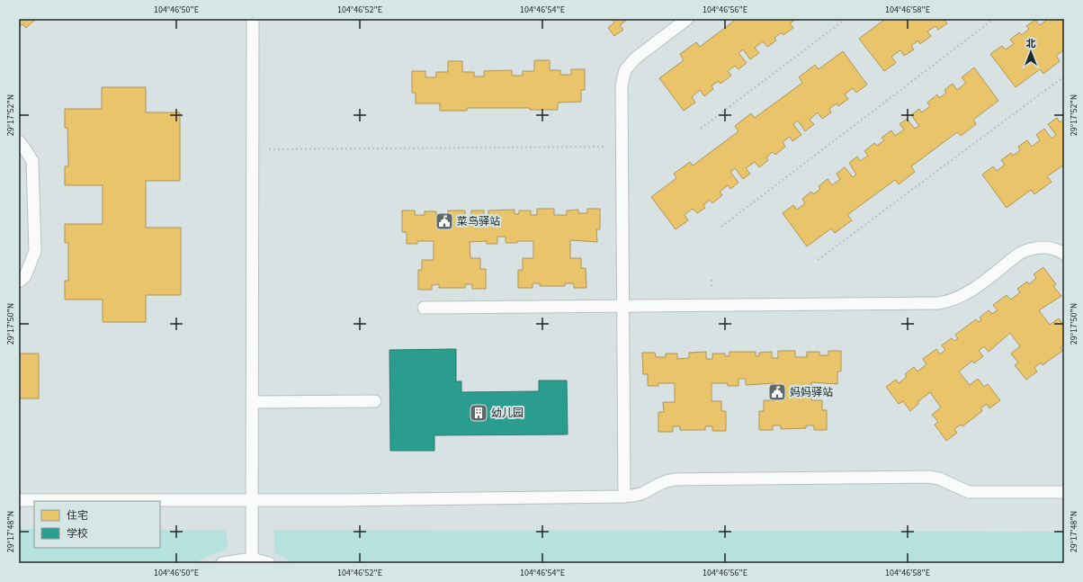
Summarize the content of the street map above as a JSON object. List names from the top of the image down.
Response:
{
  "places": {
    "public building": ["菜鸟驿站", "妈妈驿站"],
    "building": ["幼儿园"]
  },
  "legend": ["住宅", "学校"],
  "north": "top",
  "coordinates": [
    "104°46'50\"E",
    "104°46'52\"E",
    "104°46'54\"E",
    "104°46'56\"E",
    "104°46'58\"E",
    "29°17'52\"N",
    "29°17'50\"N",
    "29°17'48\"N"
  ]
}
